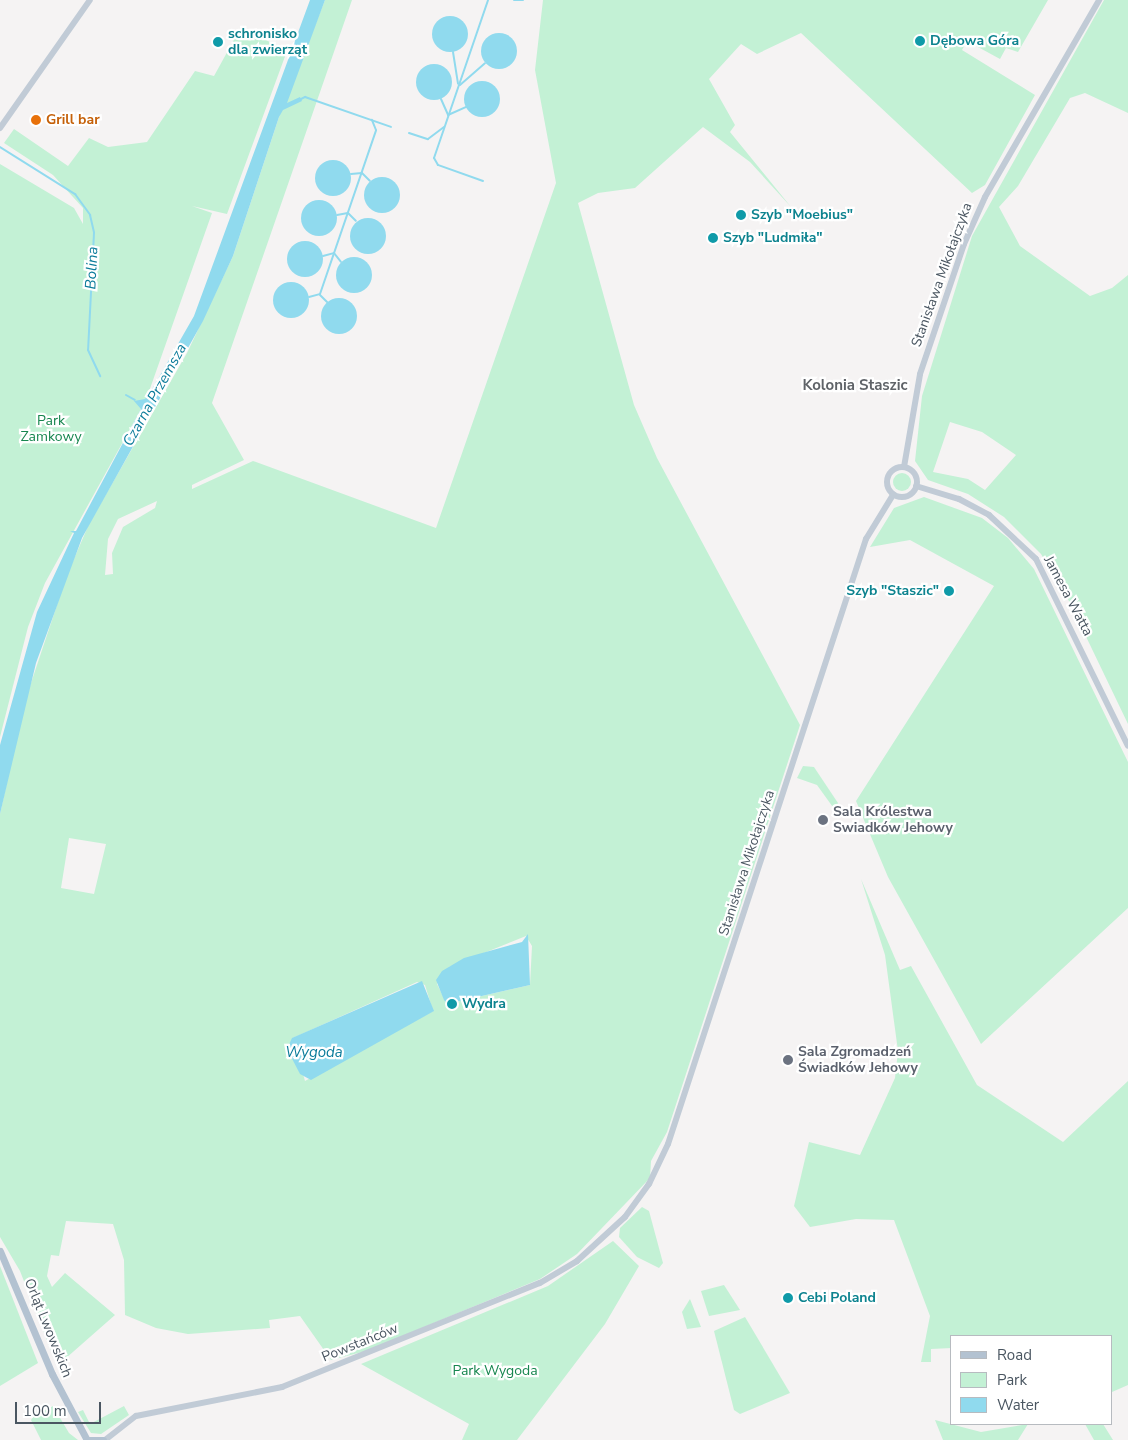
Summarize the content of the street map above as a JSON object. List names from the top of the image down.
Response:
{
  "streets": {
    "main road": ["Orląt Lwowskich"],
    "street": ["Stanisława Mikołajczyka", "Jamesa Watta", "Powstańców"]
  },
  "crossings": [
    ["Stanisława Mikołajczyka", "Jamesa Watta"],
    ["Stanisława Mikołajczyka", "Powstańców"]
  ],
  "districts": ["Kolonia Staszic"],
  "water": ["Bolina", "Czarna Przemsza", "Wygoda"],
  "parks": ["Park Zamkowy", "Park Wygoda"],
  "places": [
    "Dębowa Góra",
    "schronisko dla zwierząt",
    "Grill bar",
    "Szyb \"Moebius\"",
    "Szyb \"Ludmiła\"",
    "Szyb \"Staszic\"",
    "Sala Królestwa Swiadków Jehowy",
    "Wydra",
    "Sala Zgromadzeń Świadków Jehowy",
    "Cebi Poland"
  ],
  "legend": ["Road", "Park", "Water"],
  "scale_bar": "100 m"
}
